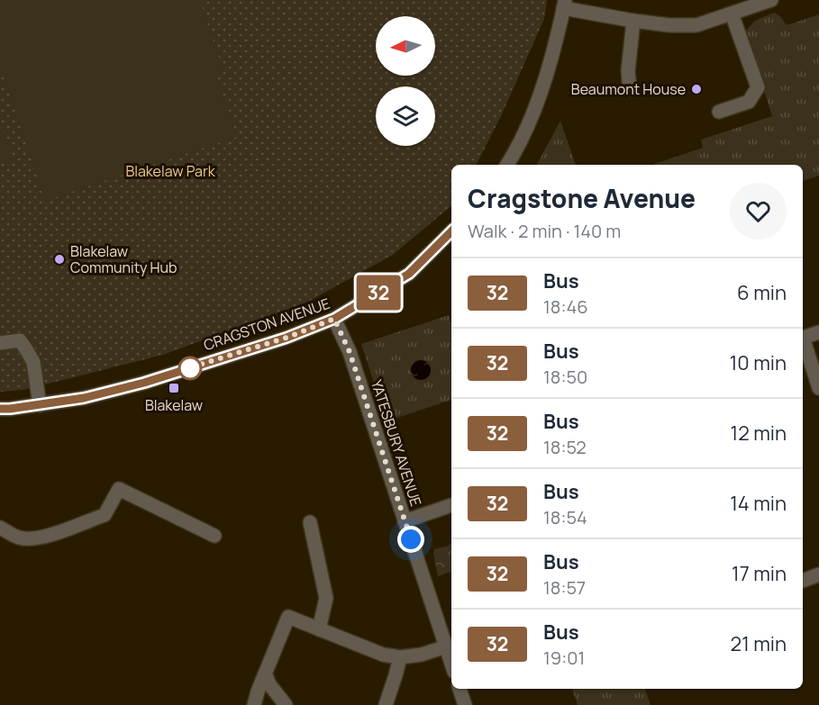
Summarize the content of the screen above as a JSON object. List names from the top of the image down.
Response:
{
  "streets": {
    "street": ["CRAGSTON AVENUE", "YATESBURY AVENUE"]
  },
  "crossings": [
    ["CRAGSTON AVENUE", "YATESBURY AVENUE"]
  ],
  "parks": ["Blakelaw Park"],
  "places": {
    "other": ["Beaumont House", "Blakelaw Community Hub"],
    "transit": ["Blakelaw"]
  },
  "lines": ["bus line 32"],
  "north": "left",
  "page": {
    "on_map": "32",
    "heading": ["Cragstone Avenue", "Walk · 2 min · 140 m"],
    "list": [
      {
        "mark": "32",
        "name": "Bus",
        "note": "18:46",
        "value": "6 min"
      },
      {
        "mark": "32",
        "name": "Bus",
        "note": "18:50",
        "value": "10 min"
      },
      {
        "mark": "32",
        "name": "Bus",
        "note": "18:52",
        "value": "12 min"
      },
      {
        "mark": "32",
        "name": "Bus",
        "note": "18:54",
        "value": "14 min"
      },
      {
        "mark": "32",
        "name": "Bus",
        "note": "18:57",
        "value": "17 min"
      },
      {
        "mark": "32",
        "name": "Bus",
        "note": "19:01",
        "value": "21 min"
      }
    ]
  }
}
